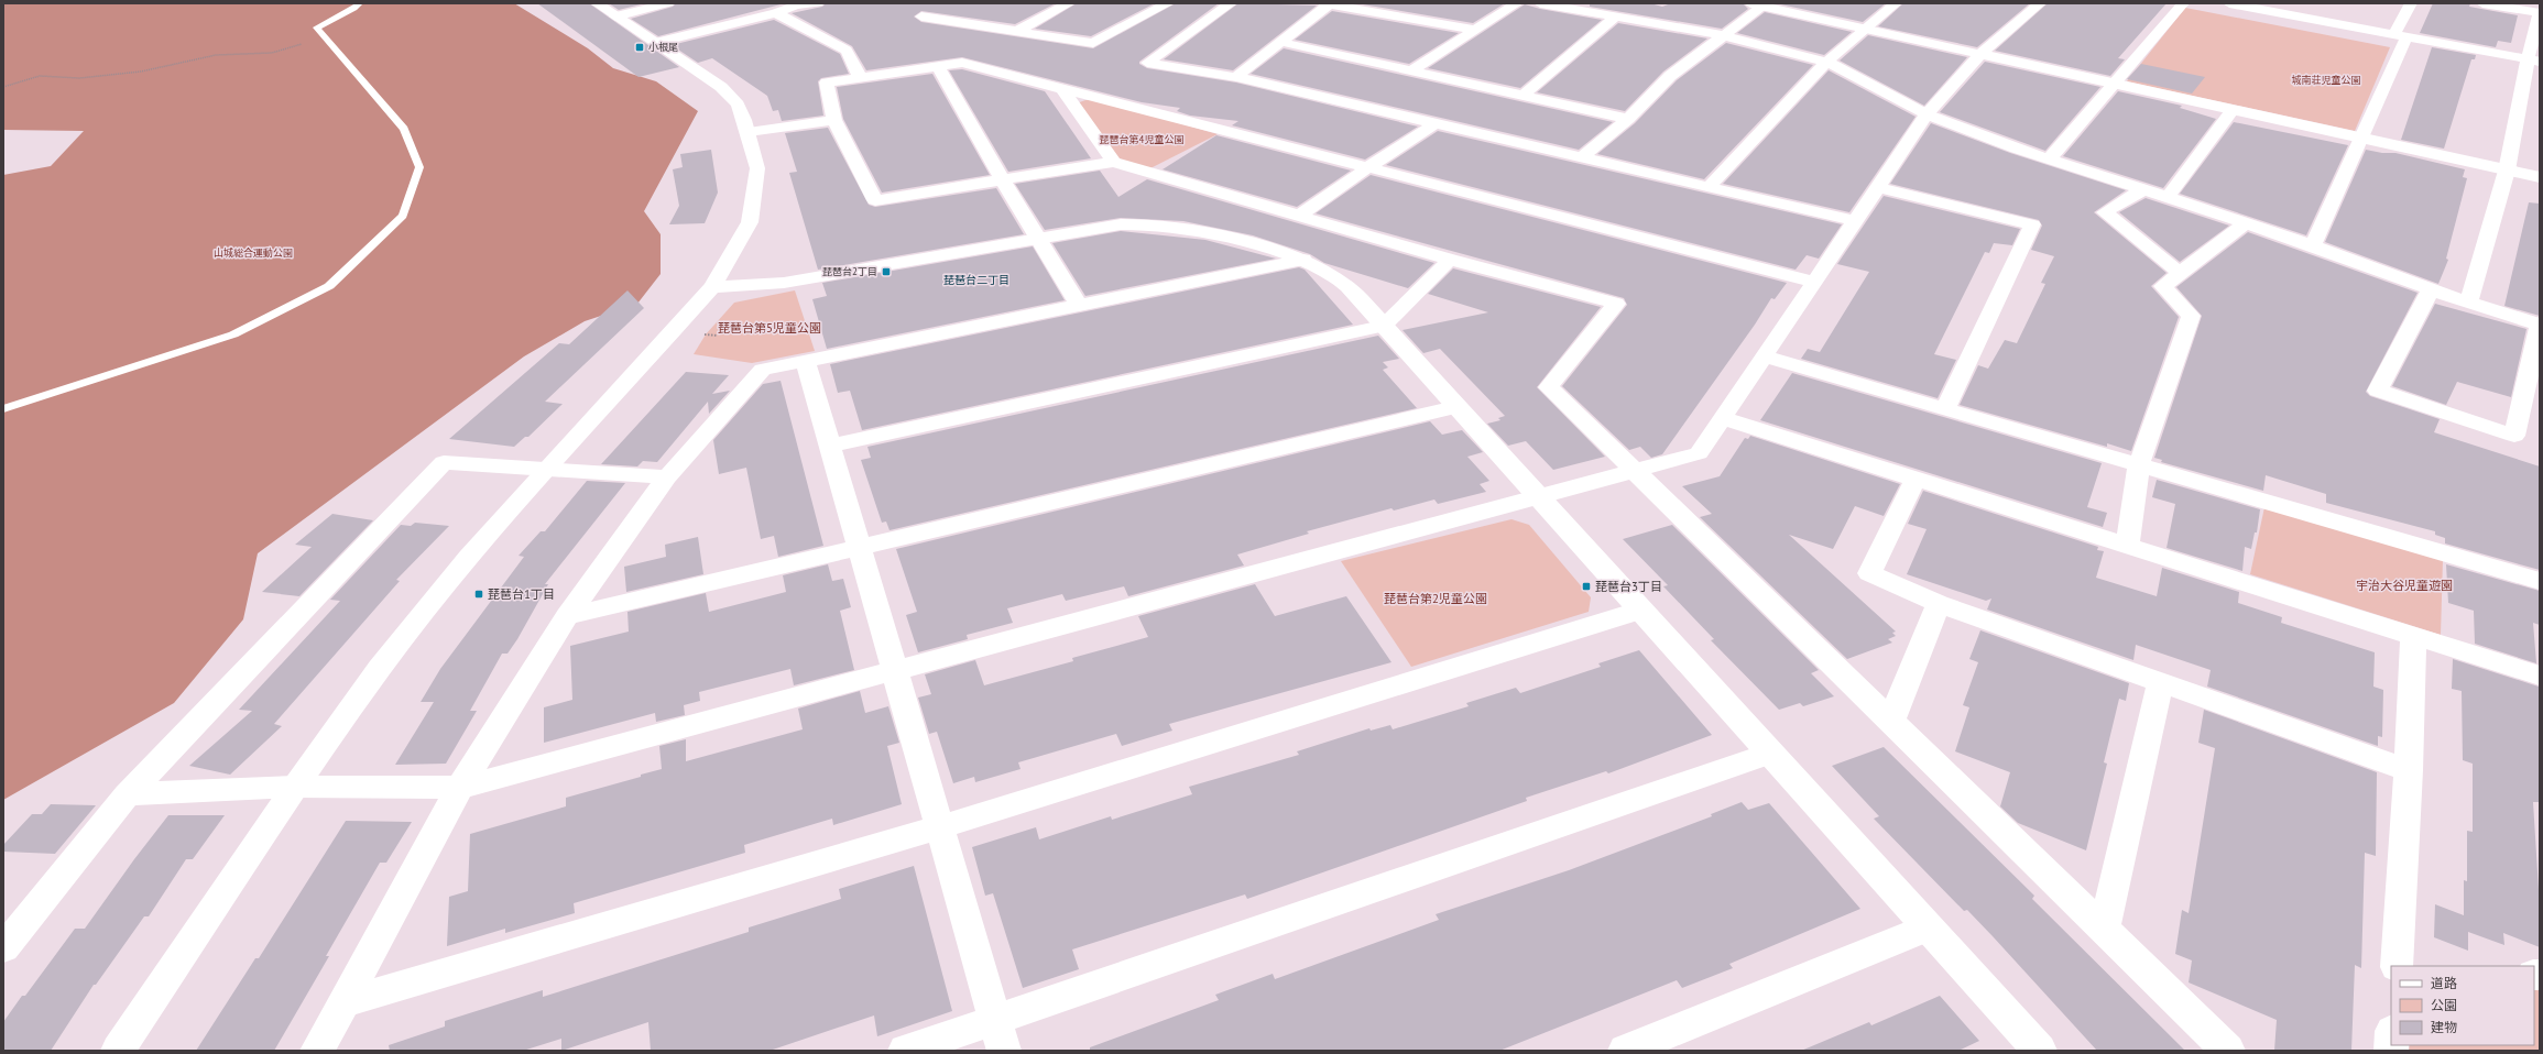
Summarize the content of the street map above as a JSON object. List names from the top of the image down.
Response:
{
  "districts": ["琵琶台二丁目"],
  "parks": [
    "城南荘児童公園",
    "琵琶台第4児童公園",
    "山城総合運動公園",
    "琵琶台第5児童公園",
    "宇治大谷児童遊園",
    "琵琶台第2児童公園"
  ],
  "places": {
    "transit": [
      "小根尾",
      "琵琶台2丁目",
      "琵琶台3丁目",
      "琵琶台1丁目"
    ]
  },
  "legend": ["道路", "公園", "建物"]
}
